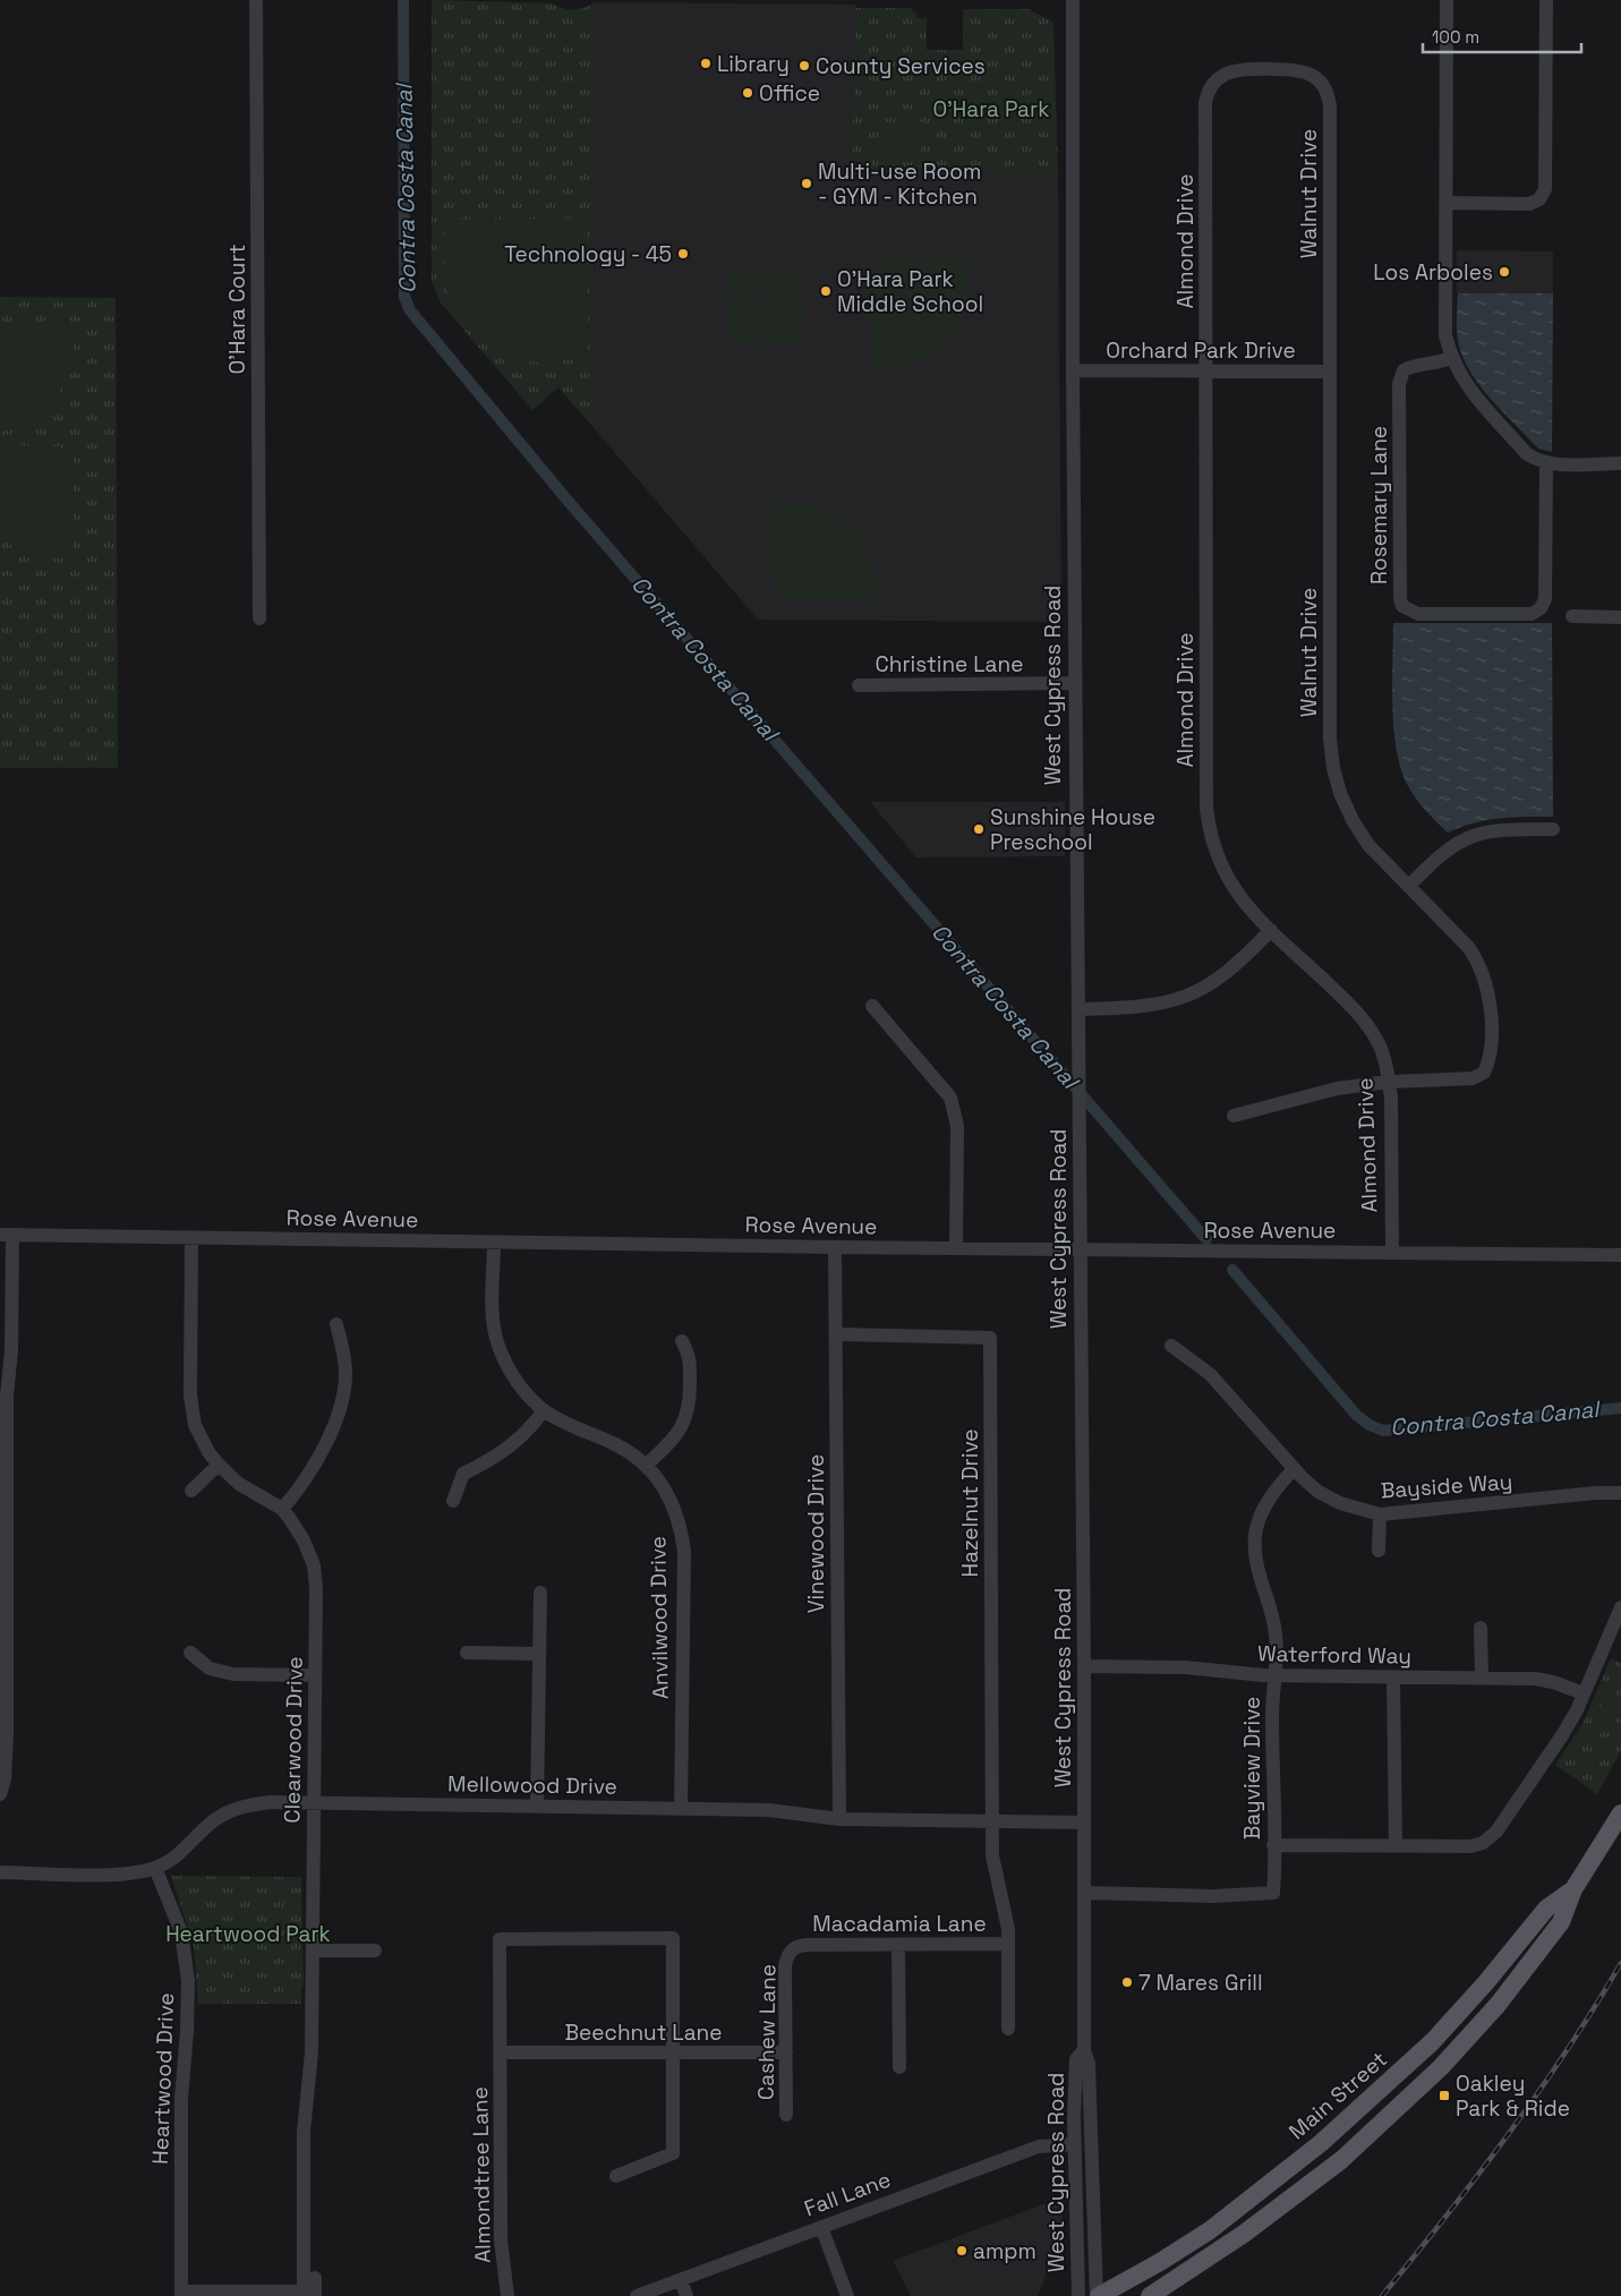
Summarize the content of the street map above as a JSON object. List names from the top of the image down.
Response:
{
  "streets": {
    "main road": ["Main Street"],
    "street": [
      "Walnut Drive",
      "Almond Drive",
      "O'Hara Court",
      "Orchard Park Drive",
      "Rosemary Lane",
      "Christine Lane",
      "West Cypress Road",
      "Rose Avenue",
      "Bayside Way",
      "Hazelnut Drive",
      "Vinewood Drive",
      "Anvilwood Drive",
      "Waterford Way",
      "Clearwood Drive",
      "Bayview Drive",
      "Mellowood Drive",
      "Macadamia Lane",
      "Beechnut Lane",
      "Cashew Lane",
      "Heartwood Drive",
      "Almondtree Lane",
      "Fall Lane"
    ]
  },
  "crossings": [
    ["Walnut Drive", "Almond Drive"],
    ["Walnut Drive", "Orchard Park Drive"],
    ["Almond Drive", "Orchard Park Drive"],
    ["Almond Drive", "Rose Avenue"],
    ["Orchard Park Drive", "West Cypress Road"],
    ["Christine Lane", "West Cypress Road"],
    ["West Cypress Road", "Rose Avenue"],
    ["West Cypress Road", "Waterford Way"],
    ["West Cypress Road", "Bayview Drive"],
    ["West Cypress Road", "Mellowood Drive"],
    ["West Cypress Road", "Main Street"],
    ["West Cypress Road", "Fall Lane"],
    ["Rose Avenue", "Vinewood Drive"],
    ["Rose Avenue", "Anvilwood Drive"],
    ["Rose Avenue", "Clearwood Drive"],
    ["Bayside Way", "Bayview Drive"],
    ["Hazelnut Drive", "Vinewood Drive"],
    ["Hazelnut Drive", "Mellowood Drive"],
    ["Vinewood Drive", "Mellowood Drive"],
    ["Anvilwood Drive", "Mellowood Drive"],
    ["Waterford Way", "Bayview Drive"],
    ["Clearwood Drive", "Mellowood Drive"],
    ["Mellowood Drive", "Heartwood Drive"],
    ["Macadamia Lane", "Cashew Lane"],
    ["Beechnut Lane", "Cashew Lane"],
    ["Beechnut Lane", "Almondtree Lane"]
  ],
  "water": ["Contra Costa Canal"],
  "parks": ["O'Hara Park", "Heartwood Park"],
  "places": {
    "other": [
      "Library",
      "County Services",
      "Office",
      "Multi-use Room - GYM - Kitchen",
      "Technology - 45",
      "Los Arboles",
      "O'Hara Park Middle School",
      "Sunshine House Preschool",
      "7 Mares Grill",
      "ampm"
    ],
    "transit": ["Oakley Park & Ride"]
  },
  "scale_bar": "100 m"
}
